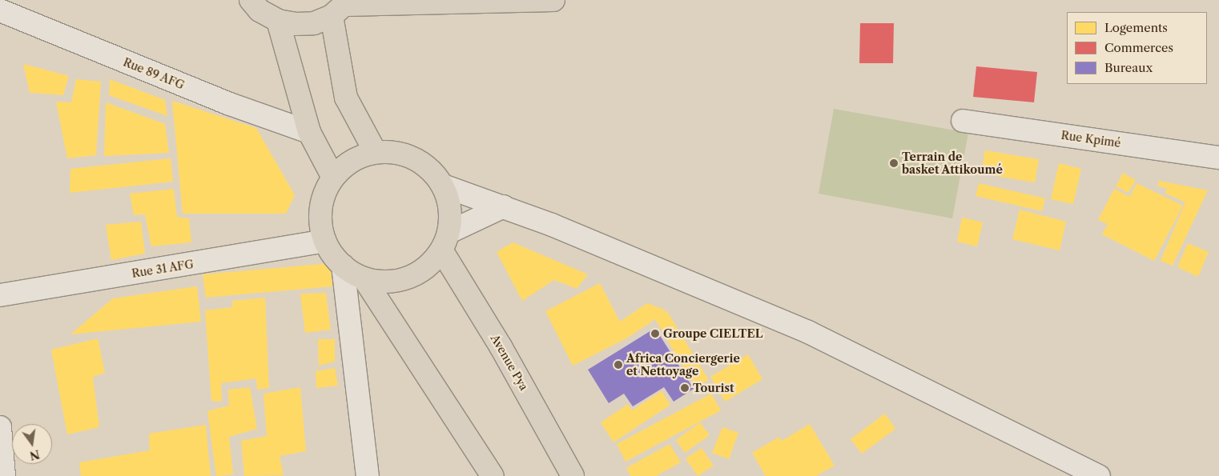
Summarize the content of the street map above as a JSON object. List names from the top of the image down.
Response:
{
  "streets": {
    "main road": ["Avenue Pya"],
    "street": ["Rue 89 AFG", "Rue Kpimé", "Rue 31 AFG"]
  },
  "crossings": [
    ["Rue 31 AFG", "Avenue Pya"]
  ],
  "places": [
    "Terrain de basket Attikoumé",
    "Groupe CIELTEL",
    "Africa Conciergerie et Nettoyage",
    "Tourist"
  ],
  "legend": ["Logements", "Commerces", "Bureaux"],
  "north": "bottom"
}
